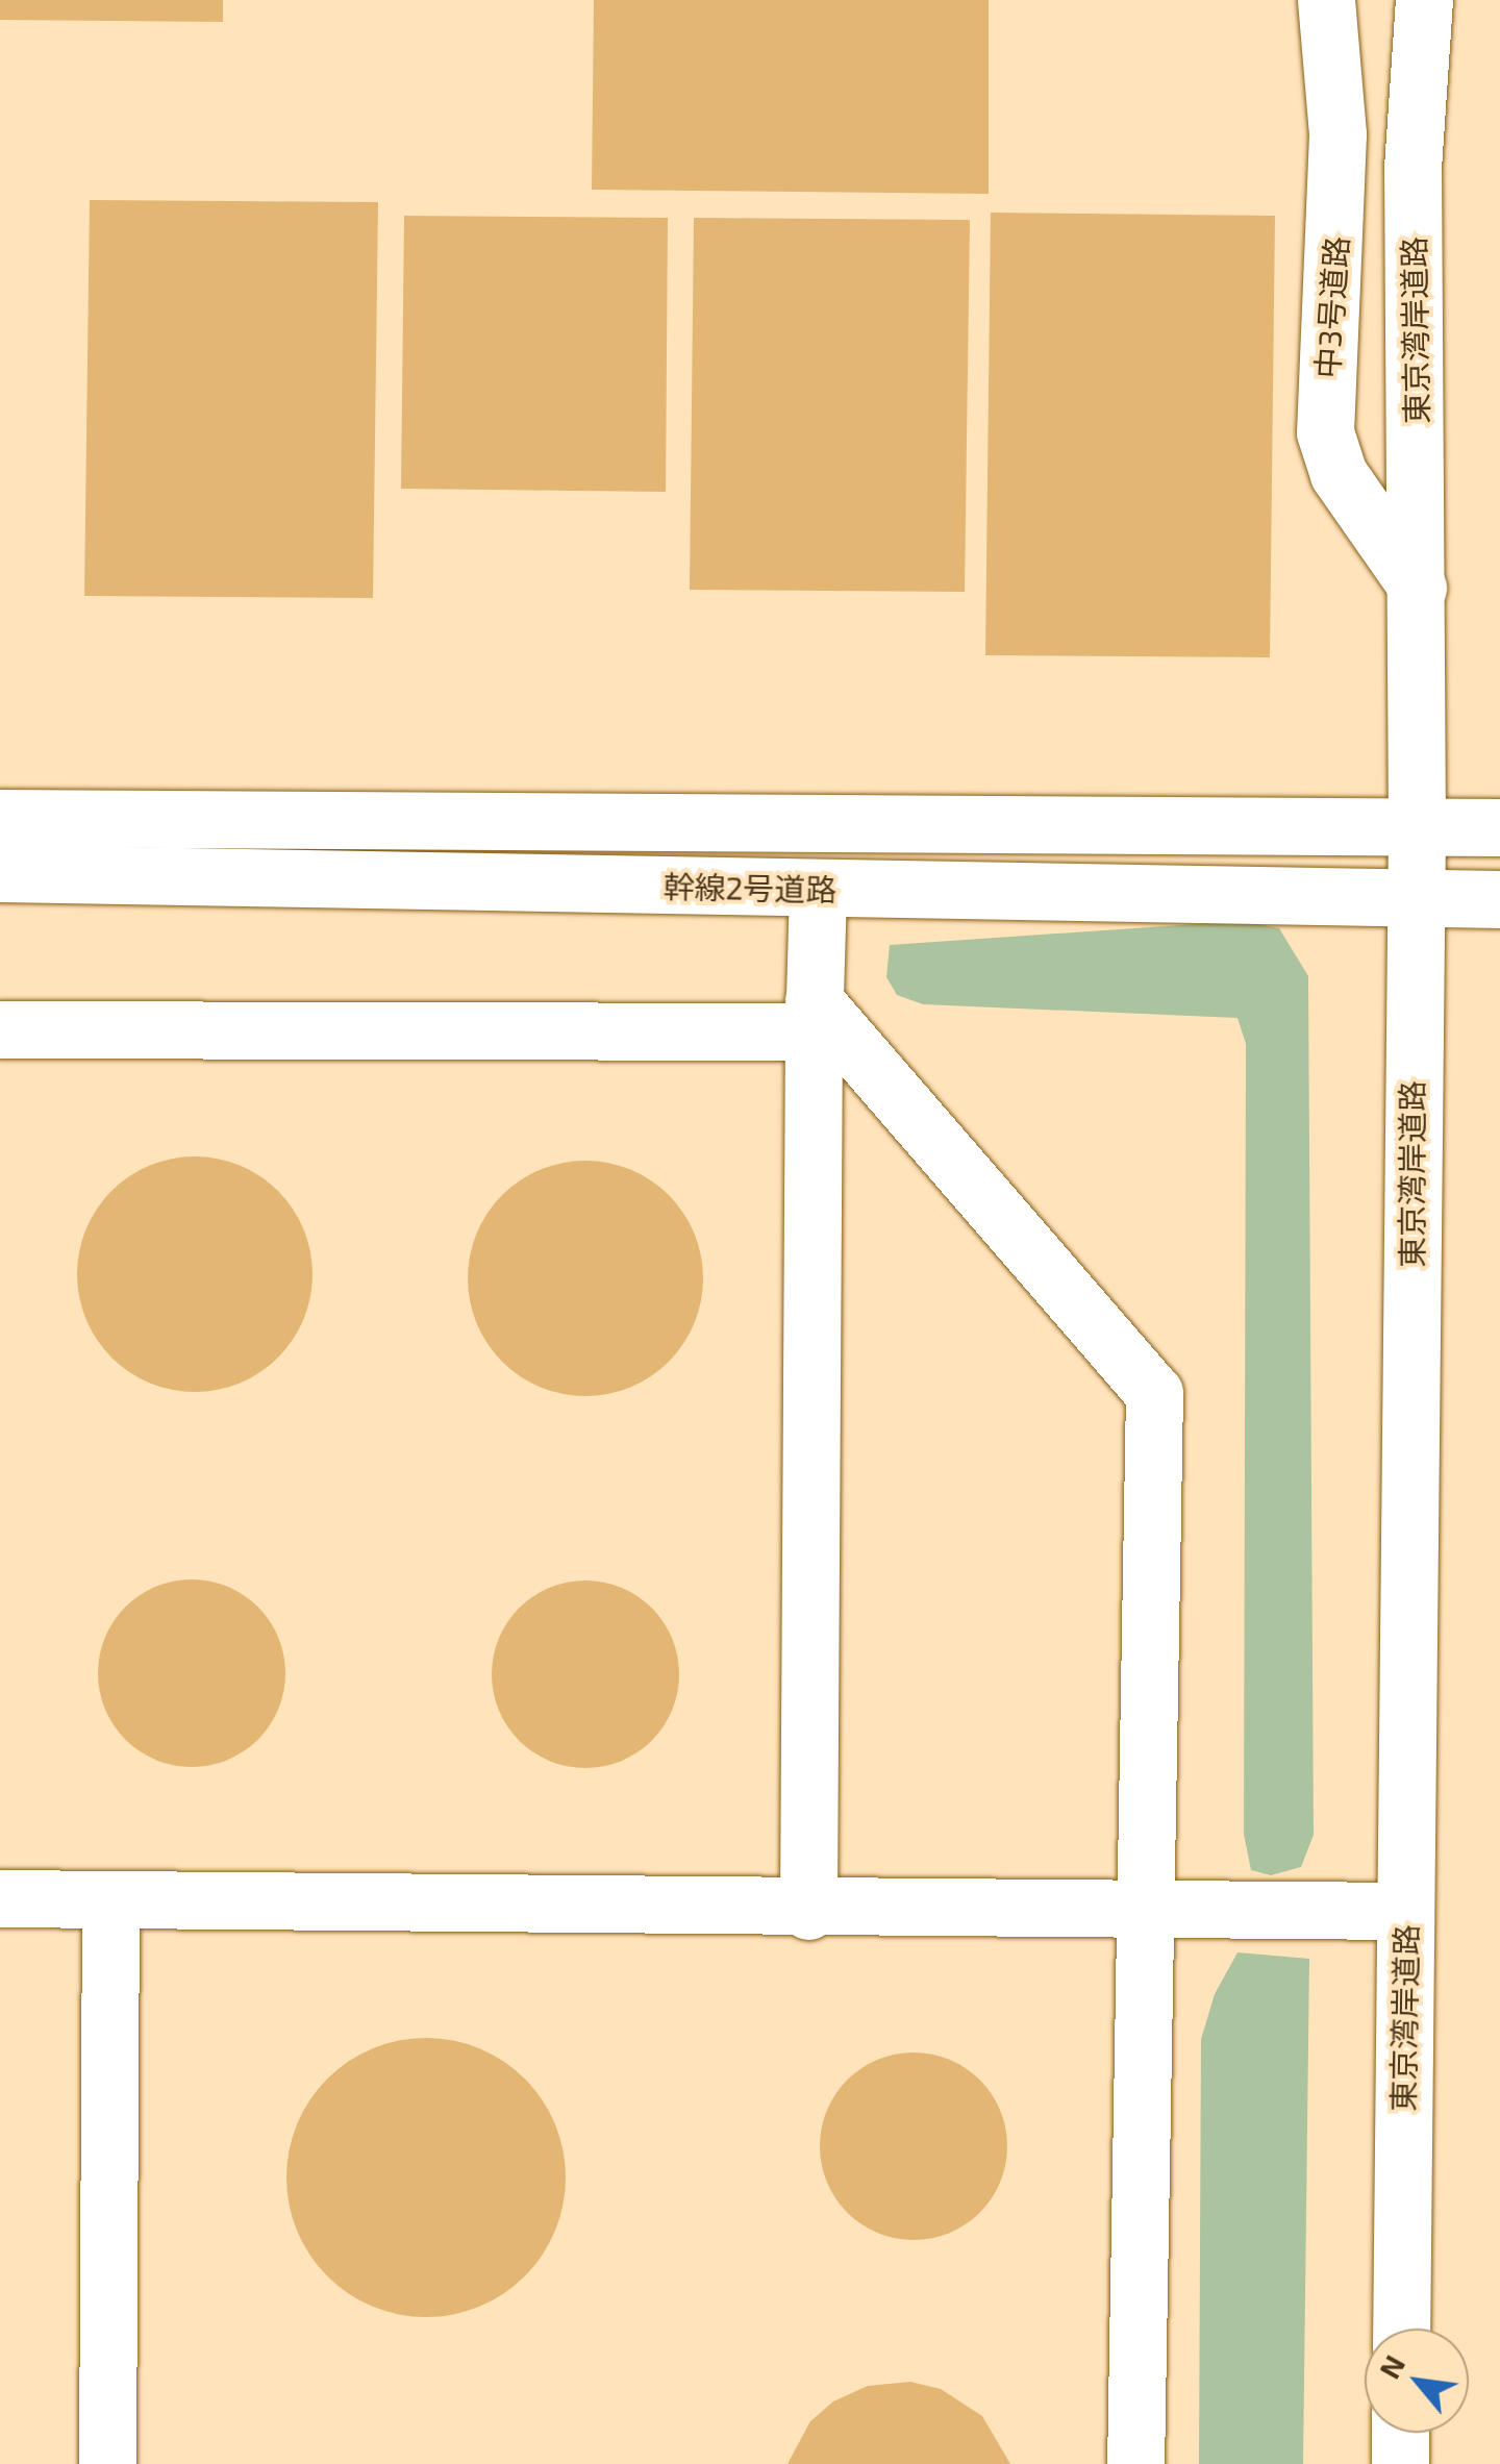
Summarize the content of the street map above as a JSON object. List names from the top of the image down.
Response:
{
  "streets": {
    "main road": ["中3号道路", "東京湾岸道路", "幹線2号道路"]
  },
  "crossings": [
    ["中3号道路", "東京湾岸道路"],
    ["東京湾岸道路", "幹線2号道路"]
  ],
  "north": "top left"
}
